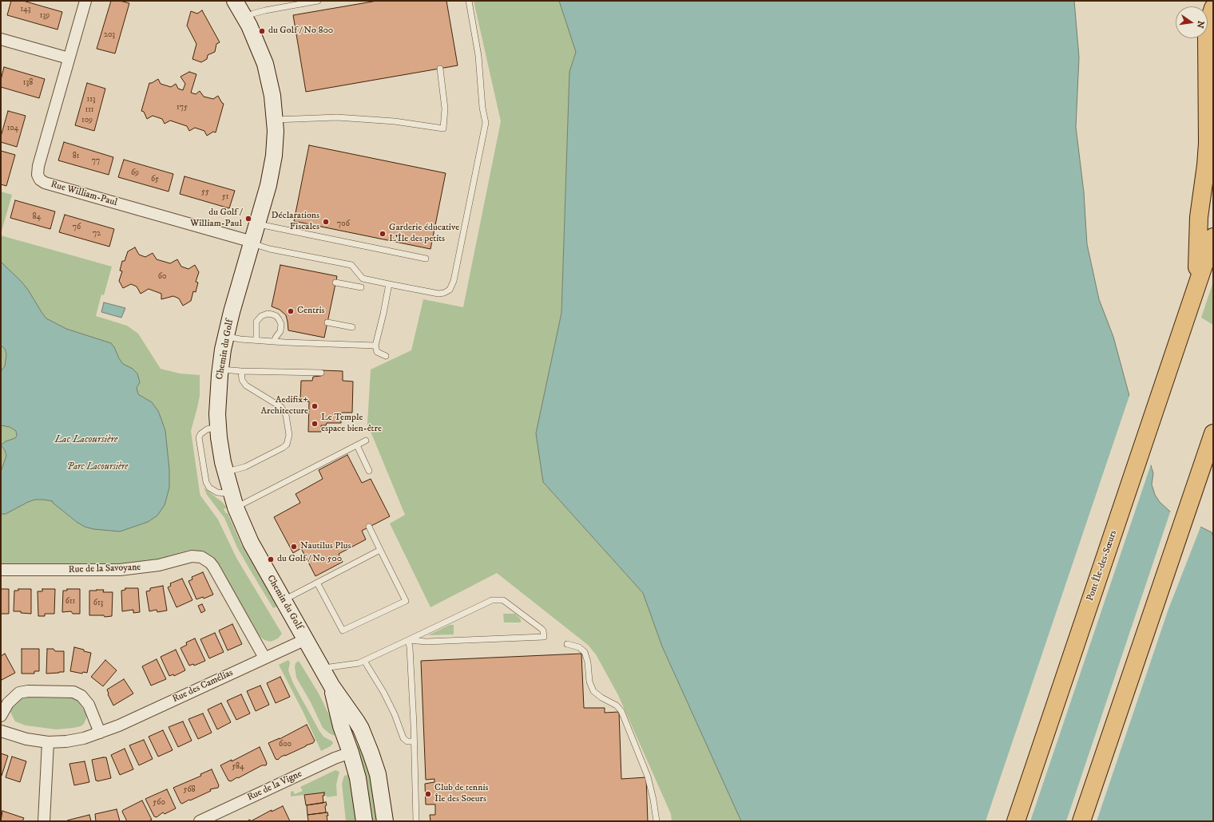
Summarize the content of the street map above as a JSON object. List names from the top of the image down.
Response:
{
  "streets": {
    "highway": ["Pont Île-des-Sœurs"],
    "street": [
      "Rue William-Paul",
      "Chemin du Golf",
      "Rue de la Savoyane",
      "Rue des Camélias",
      "Rue de la Vigne"
    ]
  },
  "crossings": [
    ["Rue William-Paul", "Chemin du Golf"],
    ["Chemin du Golf", "Rue des Camélias"],
    ["Chemin du Golf", "Rue de la Vigne"],
    ["Rue de la Savoyane", "Rue des Camélias"]
  ],
  "water": ["Lac Lacoursière"],
  "parks": ["Parc Lacoursière"],
  "places": [
    "du Golf / No 800",
    "du Golf / William-Paul",
    "Déclarations Fiscales",
    "Garderie éducative L'Île des petits",
    "Centris",
    "Aedifix+ Architecture",
    "Le Temple espace bien-être",
    "Nautilus Plus",
    "du Golf / No 500",
    "Club de tennis Île des Soeurs"
  ],
  "house_numbers": [
    "143",
    "139",
    "203",
    "138",
    "113",
    "175",
    "111",
    "109",
    "104",
    "81",
    "77",
    "69",
    "65",
    "55",
    "51",
    "84",
    "706",
    "76",
    "72",
    "60",
    "611",
    "613",
    "600",
    "584",
    "568",
    "560"
  ],
  "north": "right"
}
